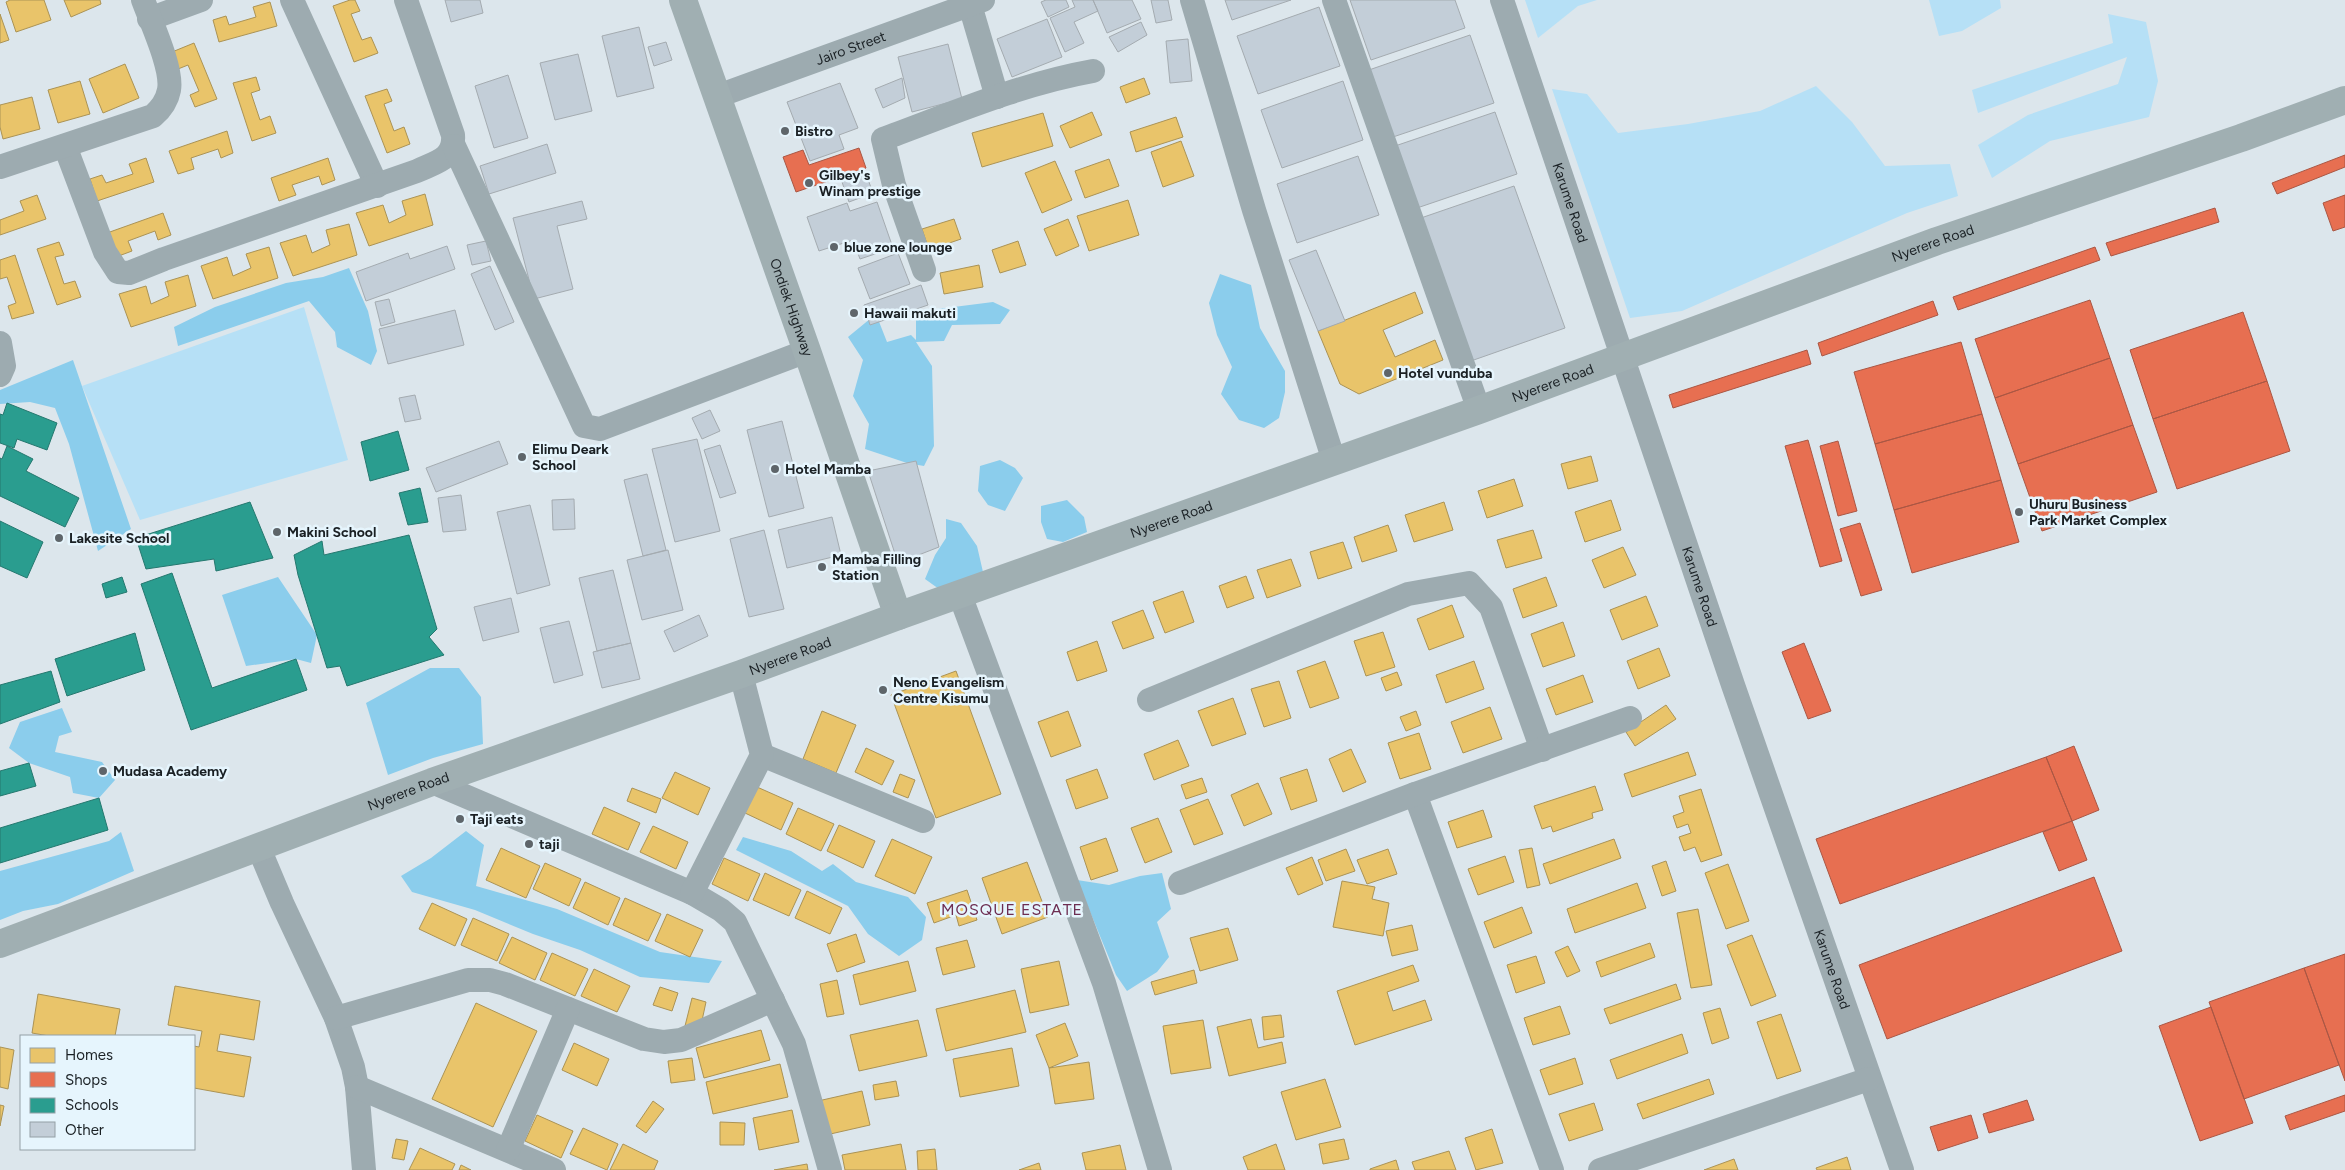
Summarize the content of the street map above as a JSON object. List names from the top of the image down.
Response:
{
  "streets": {
    "main road": ["Nyerere Road", "Ondiek Highway"],
    "street": ["Jairo Street", "Karume Road"]
  },
  "crossings": [
    ["Jairo Street", "Ondiek Highway"],
    ["Karume Road", "Nyerere Road"],
    ["Nyerere Road", "Ondiek Highway"]
  ],
  "districts": ["MOSQUE ESTATE"],
  "places": [
    "Bistro",
    "Gilbey's Winam prestige",
    "blue zone lounge",
    "Hawaii makuti",
    "Hotel vunduba",
    "Elimu Deark School",
    "Hotel Mamba",
    "Uhuru Business Park Market Complex",
    "Makini School",
    "Lakesite School",
    "Mamba Filling Station",
    "Neno Evangelism Centre Kisumu",
    "Mudasa Academy",
    "Taji eats",
    "taji"
  ],
  "legend": [
    "Homes",
    "Shops",
    "Schools",
    "Other"
  ]
}
